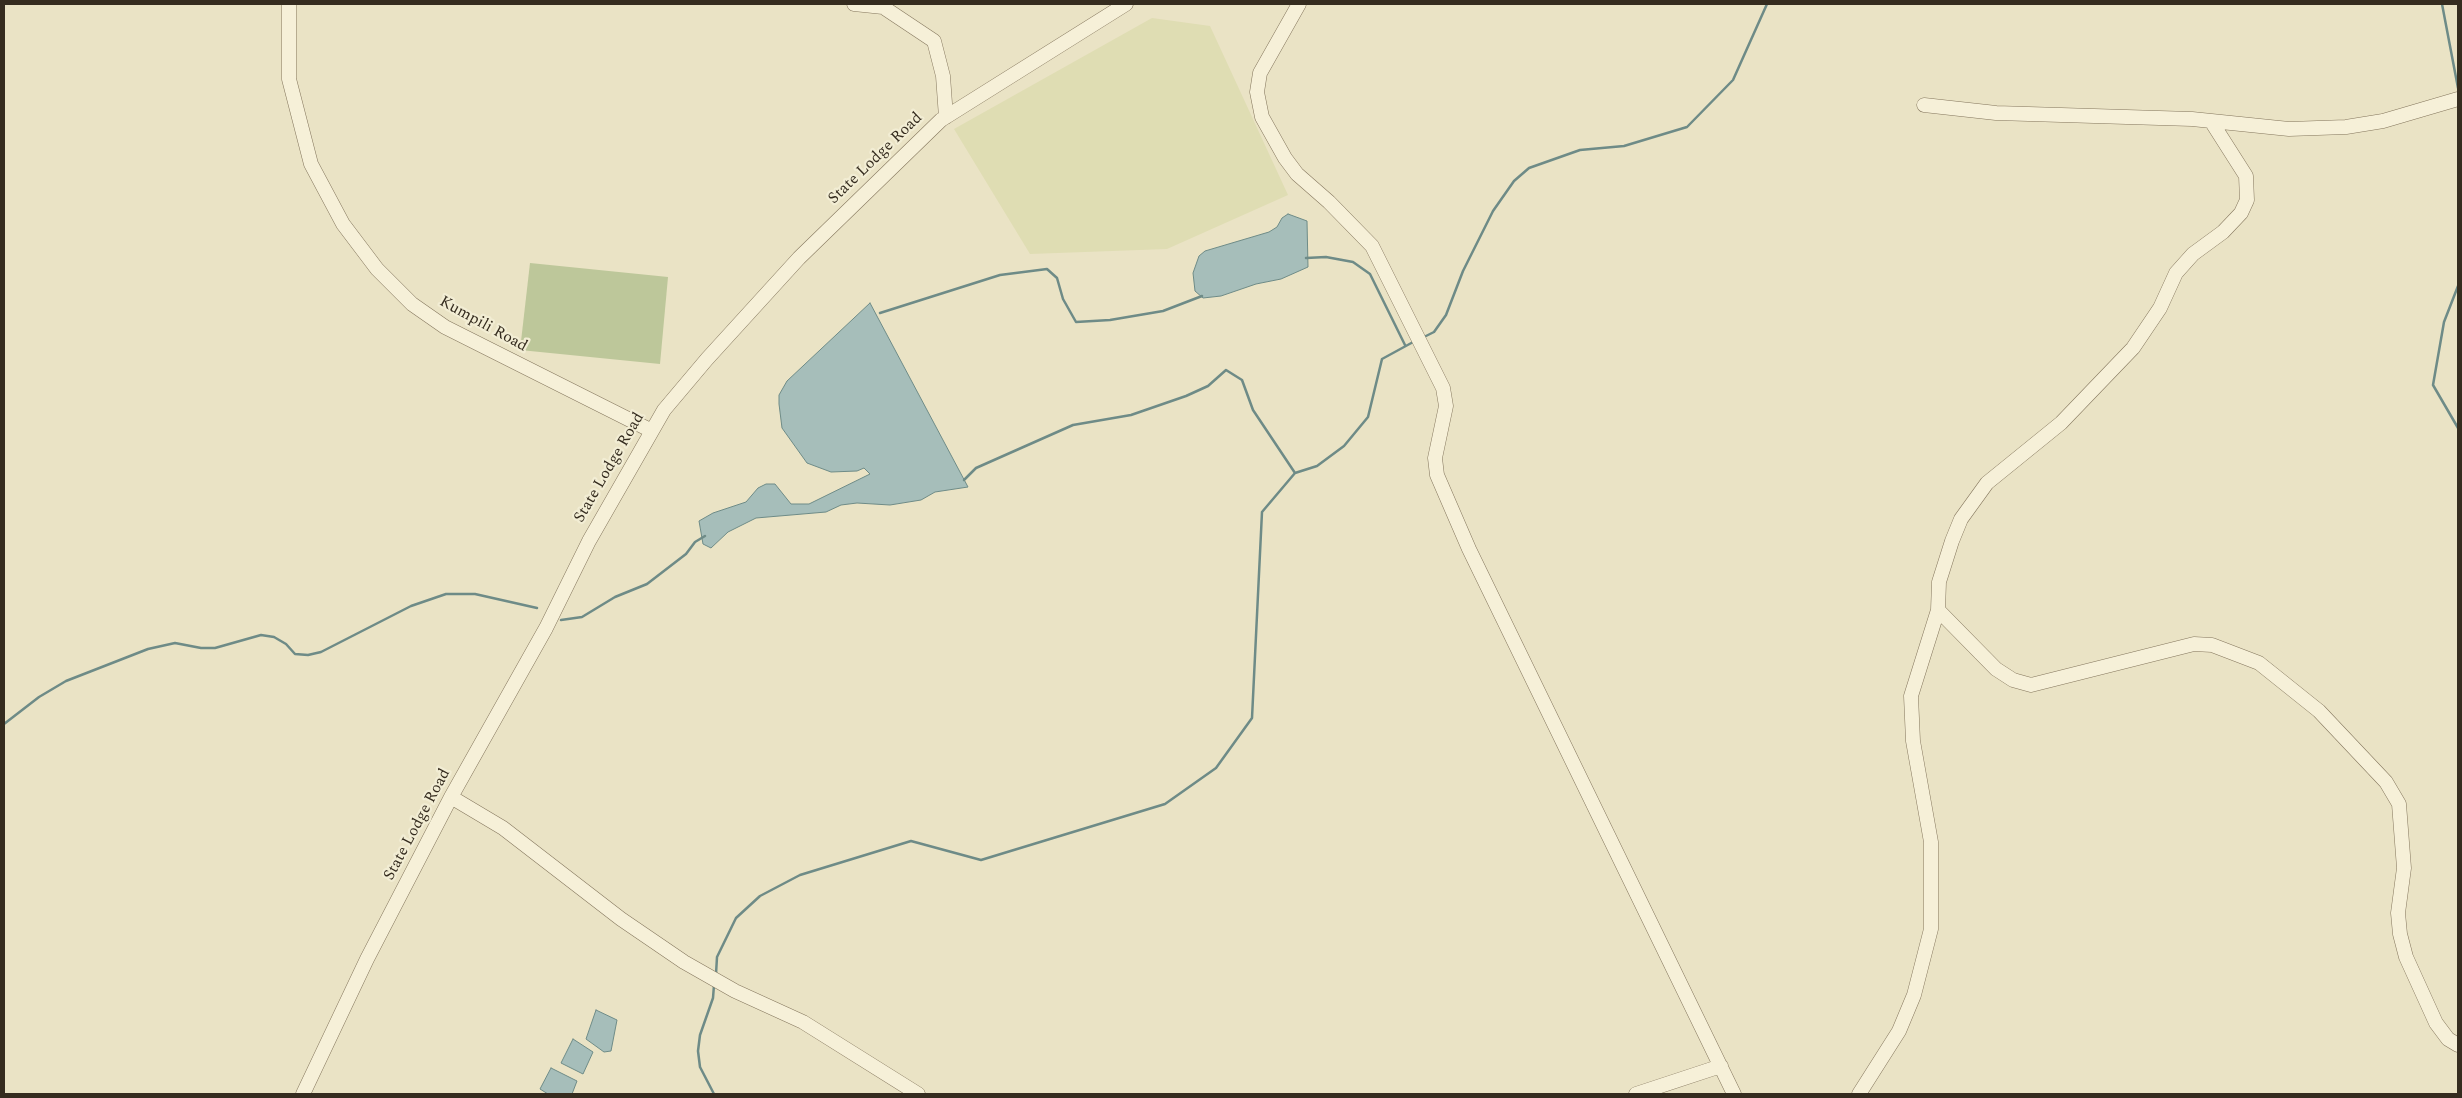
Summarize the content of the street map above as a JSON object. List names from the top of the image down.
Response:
{
  "streets": {
    "street": ["State Lodge Road", "Kumpili Road"]
  },
  "crossings": [
    ["State Lodge Road", "Kumpili Road"]
  ]
}
